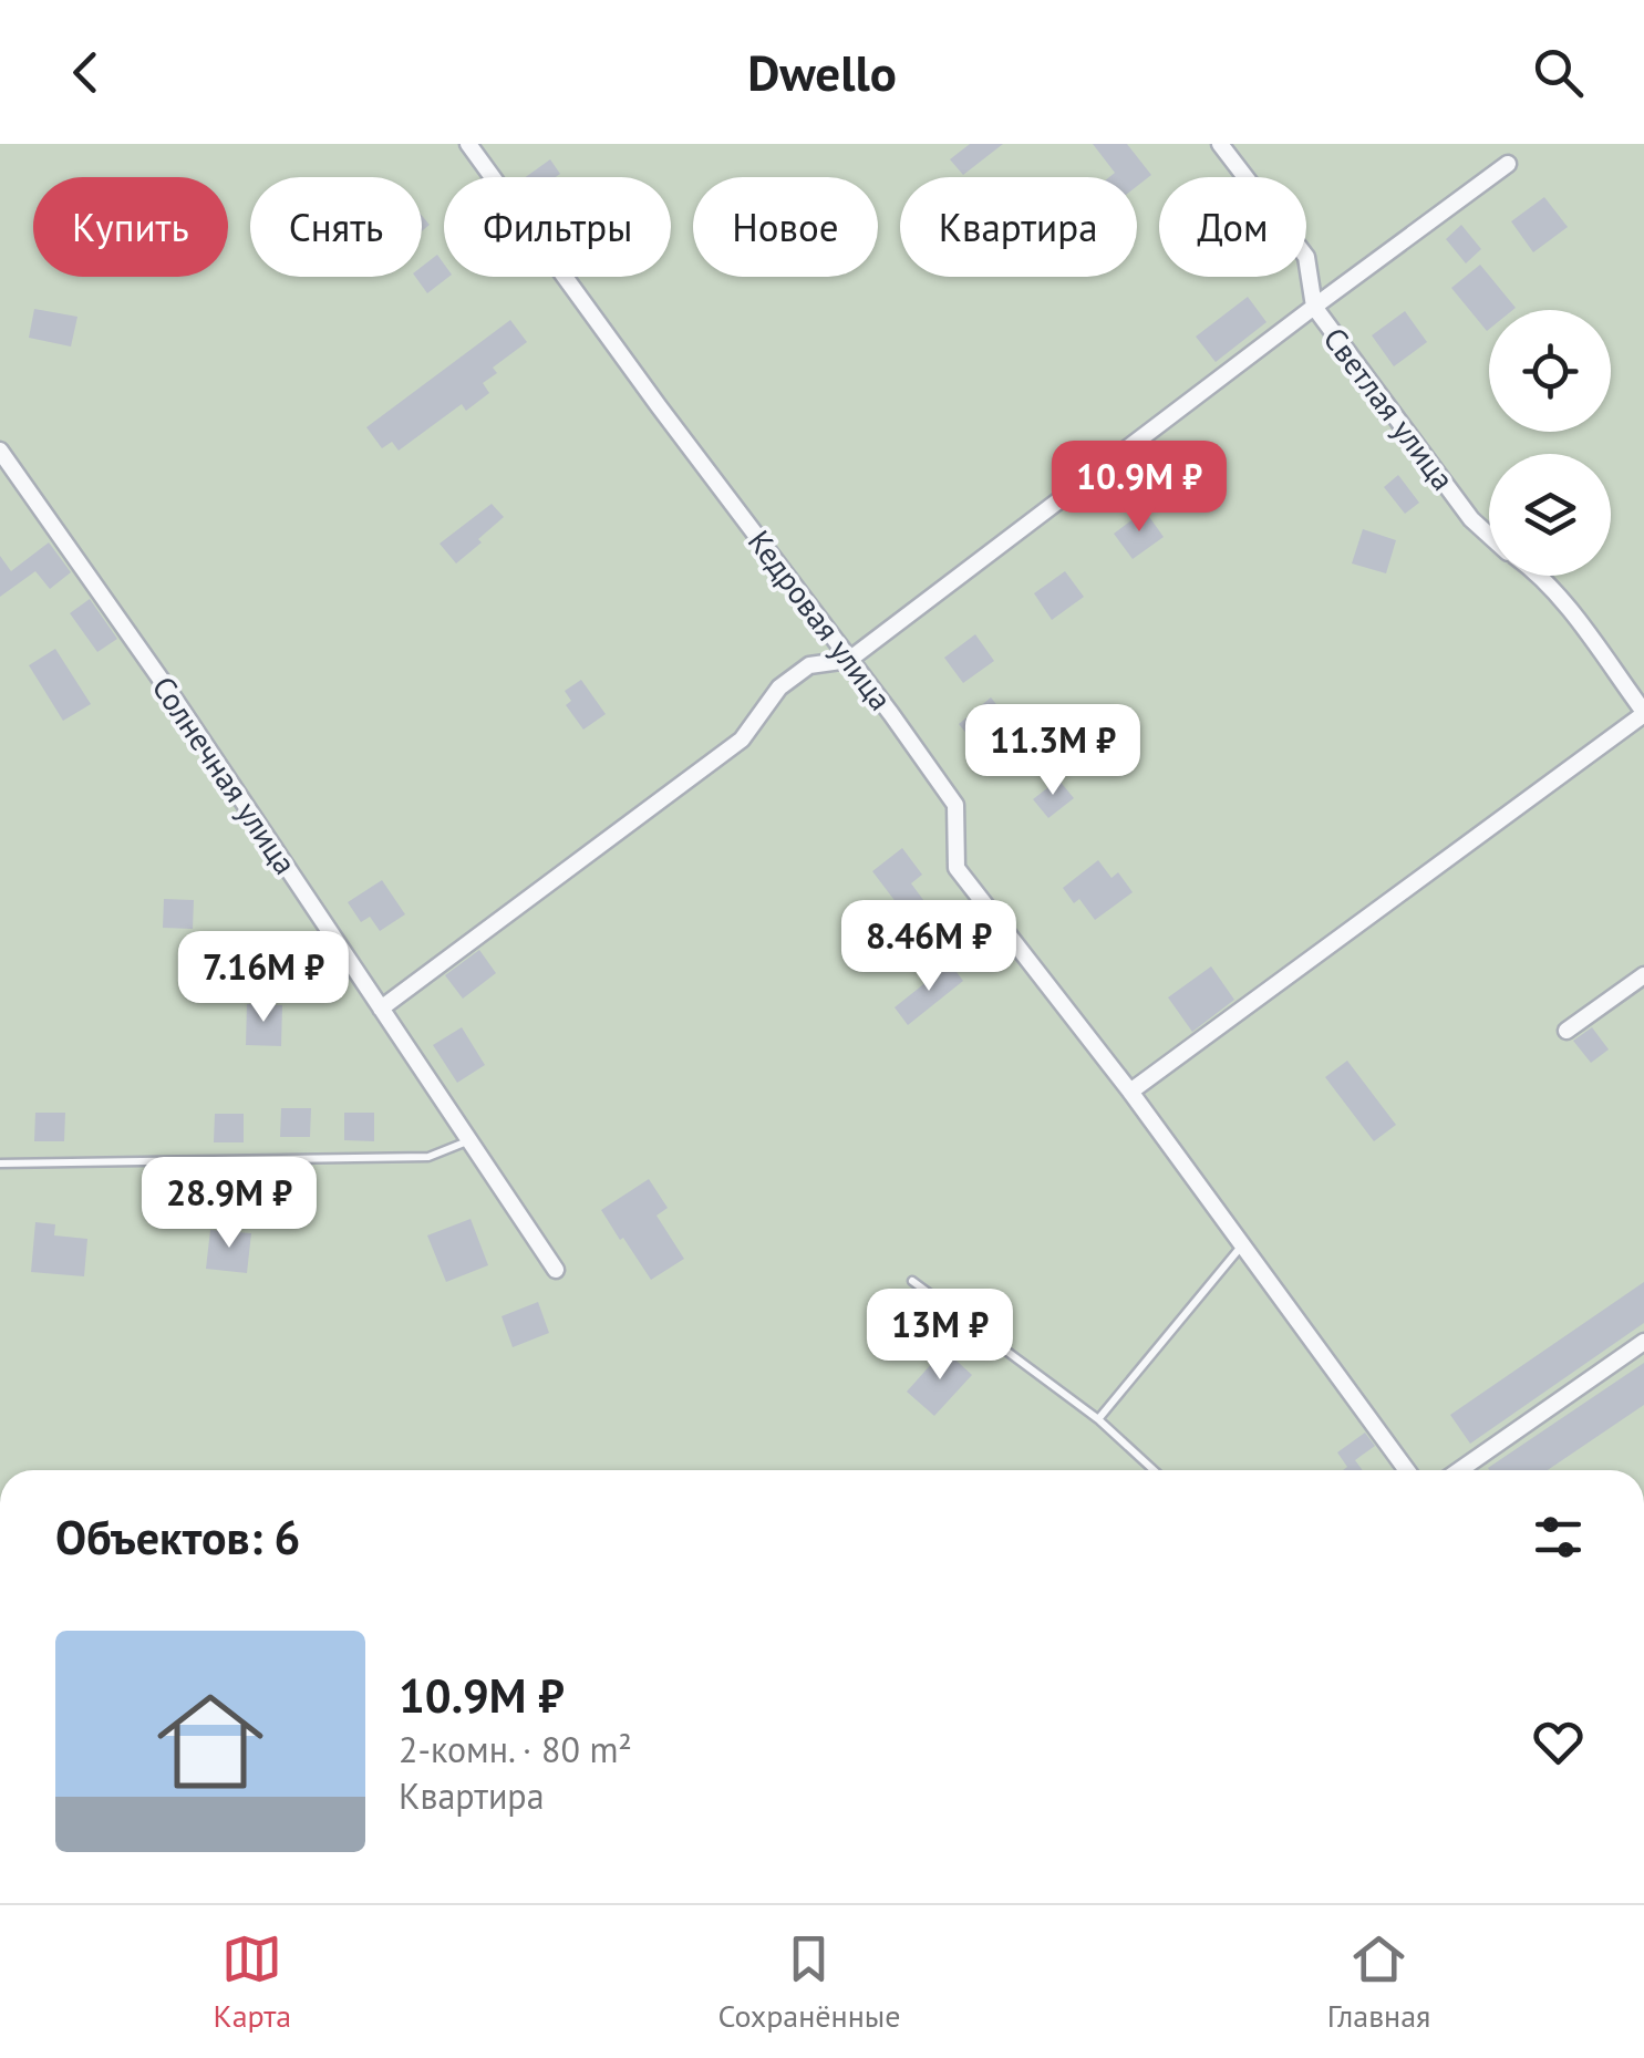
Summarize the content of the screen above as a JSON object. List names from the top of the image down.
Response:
{
  "streets": {
    "street": ["Светлая улица", "Кедровая улица", "Солнечная улица"]
  },
  "page": {
    "header": "Dwello",
    "chip": [
      "Купить",
      "Снять",
      "Фильтры",
      "Новое",
      "Квартира",
      "Дом"
    ],
    "price": [
      "10.9M ₽",
      "11.3M ₽",
      "8.46M ₽",
      "7.16M ₽",
      "28.9M ₽",
      "13M ₽"
    ],
    "heading": "Объектов: 6",
    "list": [
      {
        "name": "10.9M ₽",
        "note": "2-комн. · 80 m² · Квартира"
      }
    ],
    "tabs": ["Карта", "Сохранённые", "Главная"]
  }
}
